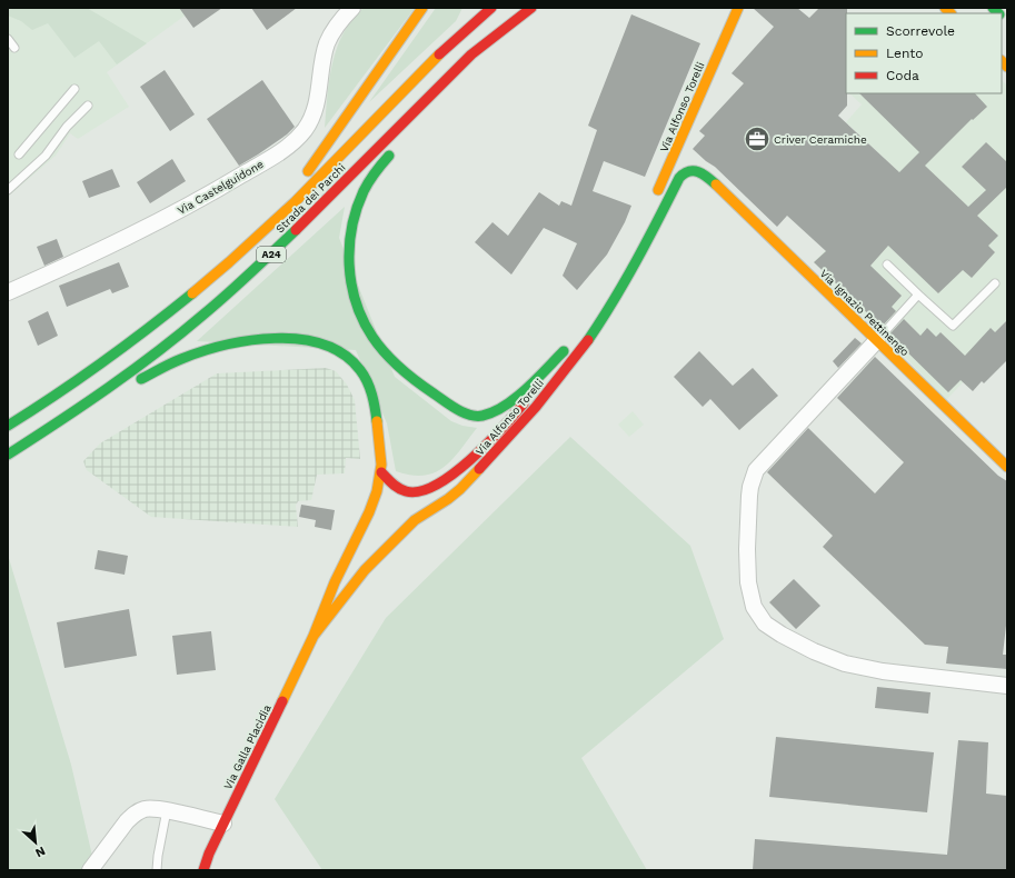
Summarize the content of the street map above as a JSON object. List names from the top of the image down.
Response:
{
  "streets": {
    "main road": [
      "Via Alfonso Torelli",
      "Strada dei Parchi",
      "A24",
      "Via Ignazio Pettinengo",
      "Via Galla Placidia"
    ],
    "street": ["Via Castelguidone"]
  },
  "crossings": [
    ["Via Alfonso Torelli", "Via Ignazio Pettinengo"],
    ["Via Alfonso Torelli", "Via Galla Placidia"]
  ],
  "places": {
    "office": ["Criver Ceramiche"]
  },
  "legend": ["Scorrevole", "Lento", "Coda"],
  "north": "bottom right"
}
